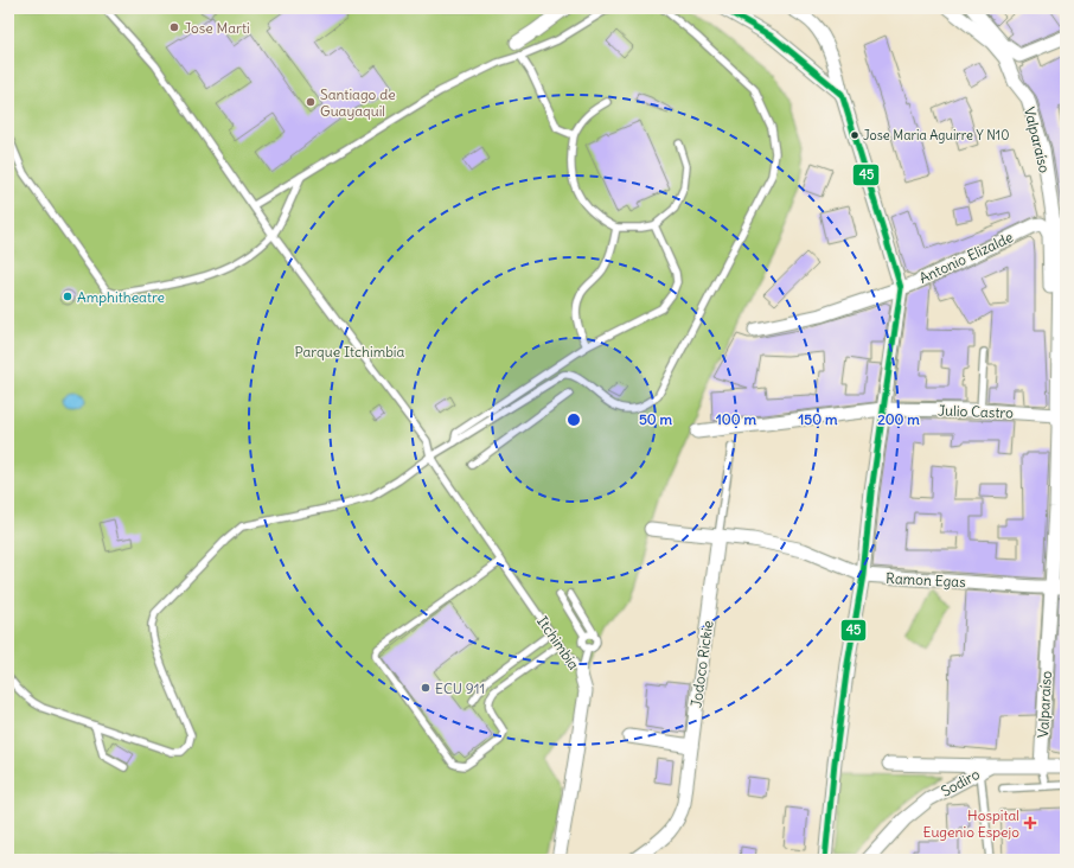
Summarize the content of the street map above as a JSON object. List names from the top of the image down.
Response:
{
  "streets": {
    "street": [
      "Valparaíso",
      "Antonio Elizalde",
      "Julio Castro",
      "Ramon Egas",
      "Itchimbia",
      "Jodoco Rickie",
      "Sodiro"
    ]
  },
  "crossings": [
    ["Valparaíso", "Antonio Elizalde"],
    ["Valparaíso", "Julio Castro"],
    ["Valparaíso", "Ramon Egas"],
    ["Valparaíso", "Sodiro"],
    ["Ramon Egas", "Jodoco Rickie"]
  ],
  "parks": ["Parque Itchimbía"],
  "places": {
    "other": [
      "Jose Marti",
      "Santiago de Guayaquil",
      "Jose Maria Aguirre Y N10",
      "Amphitheatre",
      "ECU 911"
    ],
    "health": ["Hospital Eugenio Espejo"]
  },
  "lines": ["transit line 45"],
  "rings": [
    "50 m",
    "100 m",
    "150 m",
    "200 m"
  ]
}
